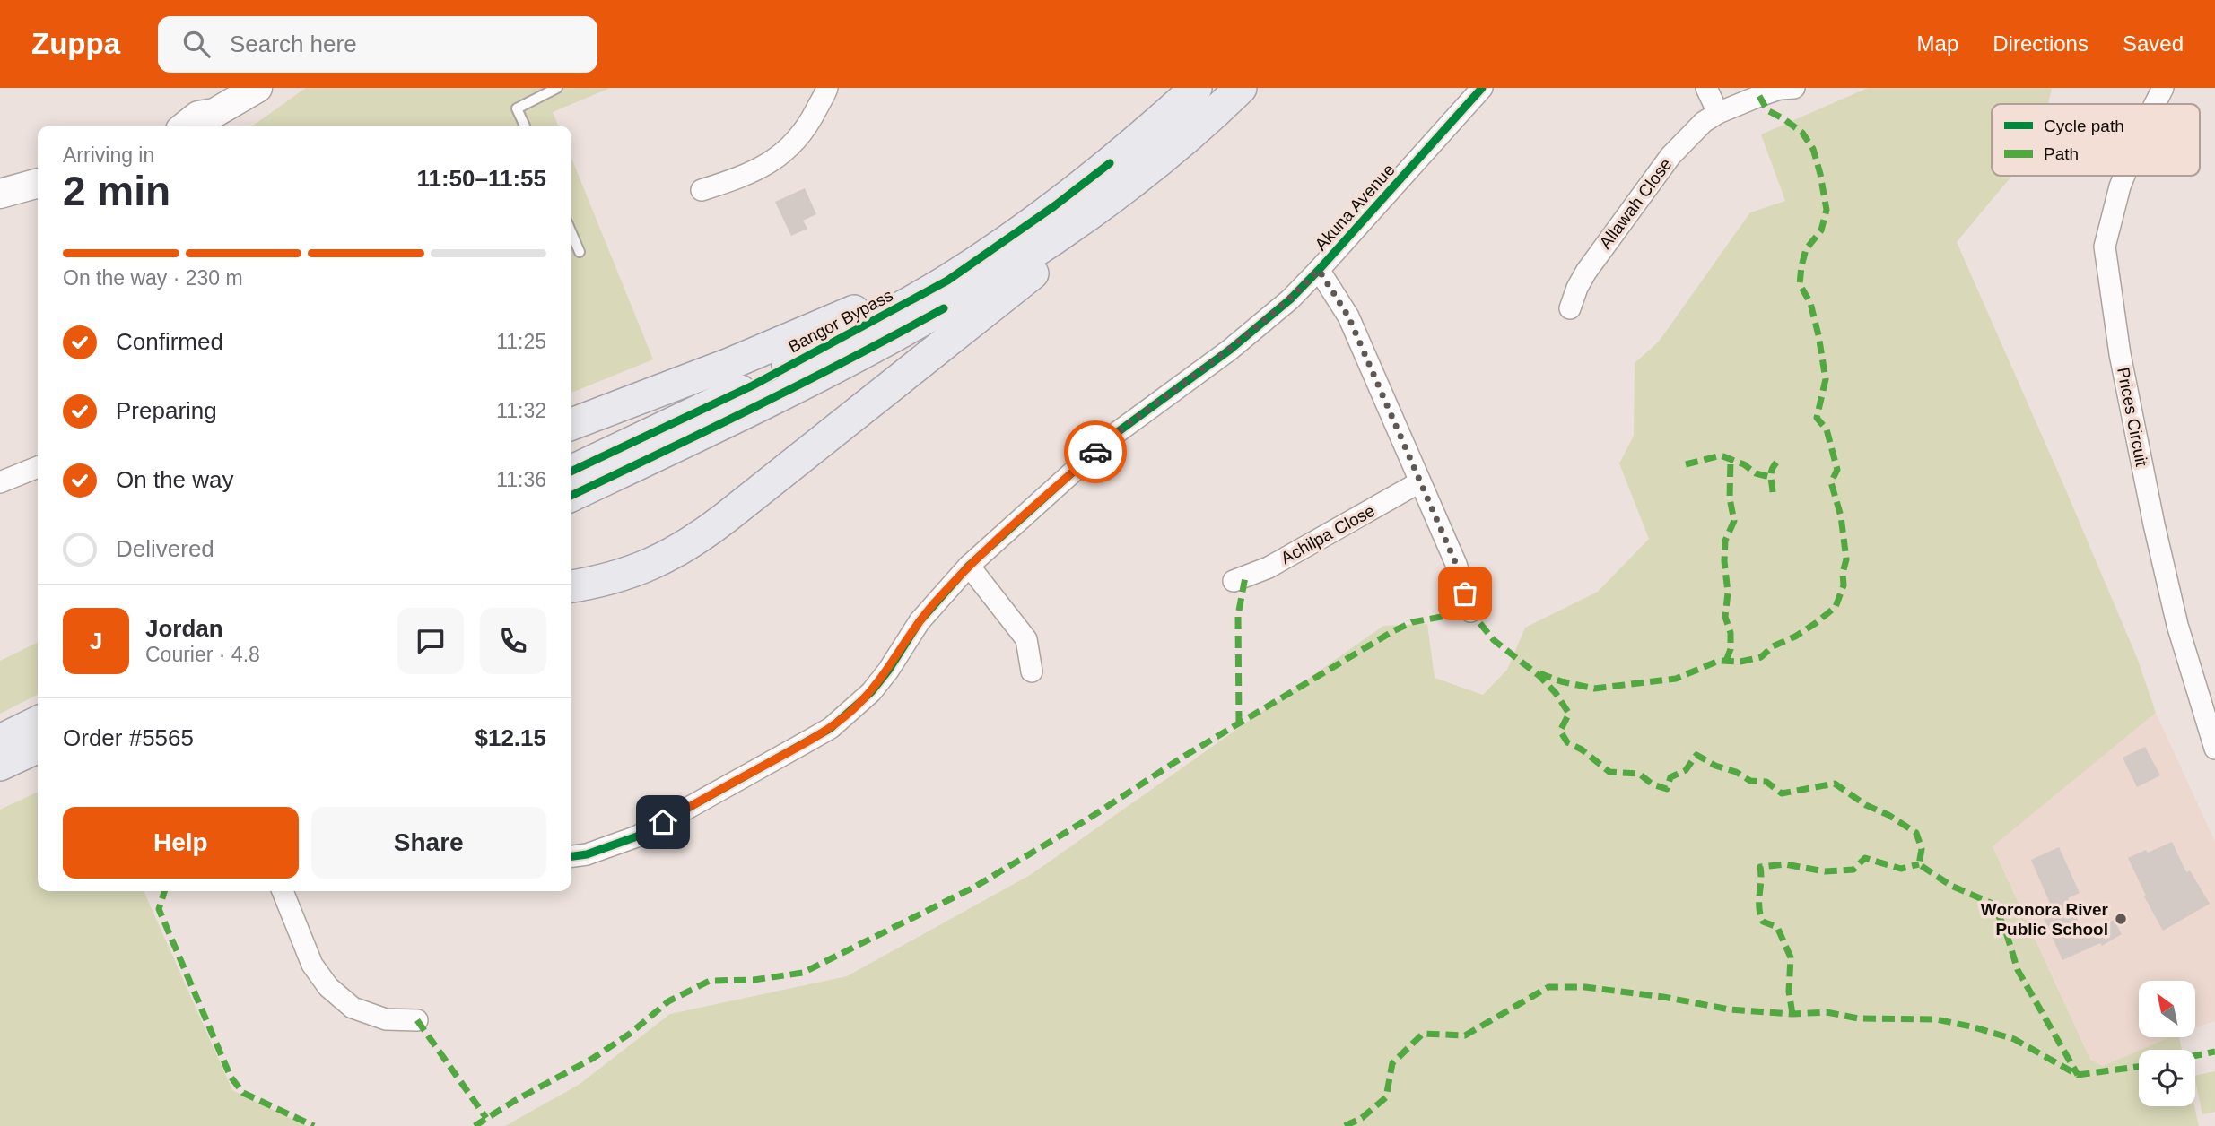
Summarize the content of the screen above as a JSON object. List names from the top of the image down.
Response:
{
  "streets": {
    "main road": ["Bangor Bypass"],
    "street": [
      "Allawah Close",
      "Akuna Avenue",
      "Prices Circuit",
      "Achilpa Close"
    ]
  },
  "places": ["Woronora River Public School"],
  "legend": ["Cycle path", "Path"],
  "north": "top left",
  "page": {
    "header": "Zuppa",
    "search": "Search here",
    "nav": ["Map", "Directions", "Saved"],
    "heading": ["2 min", "Arriving in", "11:50–11:55"],
    "panel": [
      "Jordan",
      "Courier · 4.8",
      "Order #5565",
      "$12.15"
    ],
    "bar": "On the way · 230 m",
    "list": [
      ["Confirmed", "11:25"],
      ["Preparing", "11:32"],
      ["On the way", "11:36"],
      "Delivered"
    ],
    "round": "J",
    "buttons": ["Help", "Share"]
  }
}
